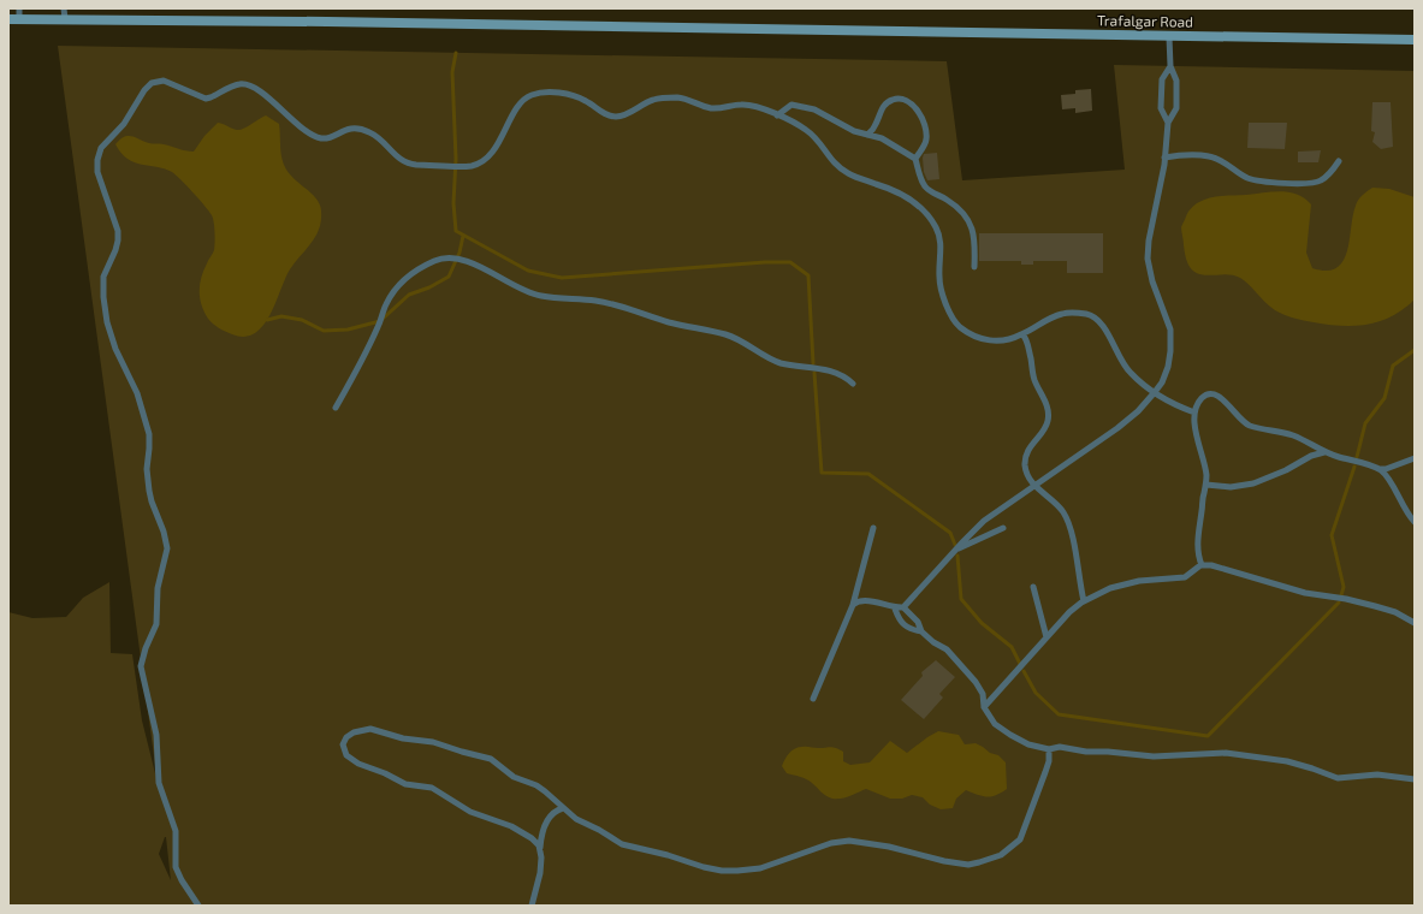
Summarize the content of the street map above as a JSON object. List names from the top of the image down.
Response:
{
  "streets": {
    "main road": ["Trafalgar Road"]
  }
}
